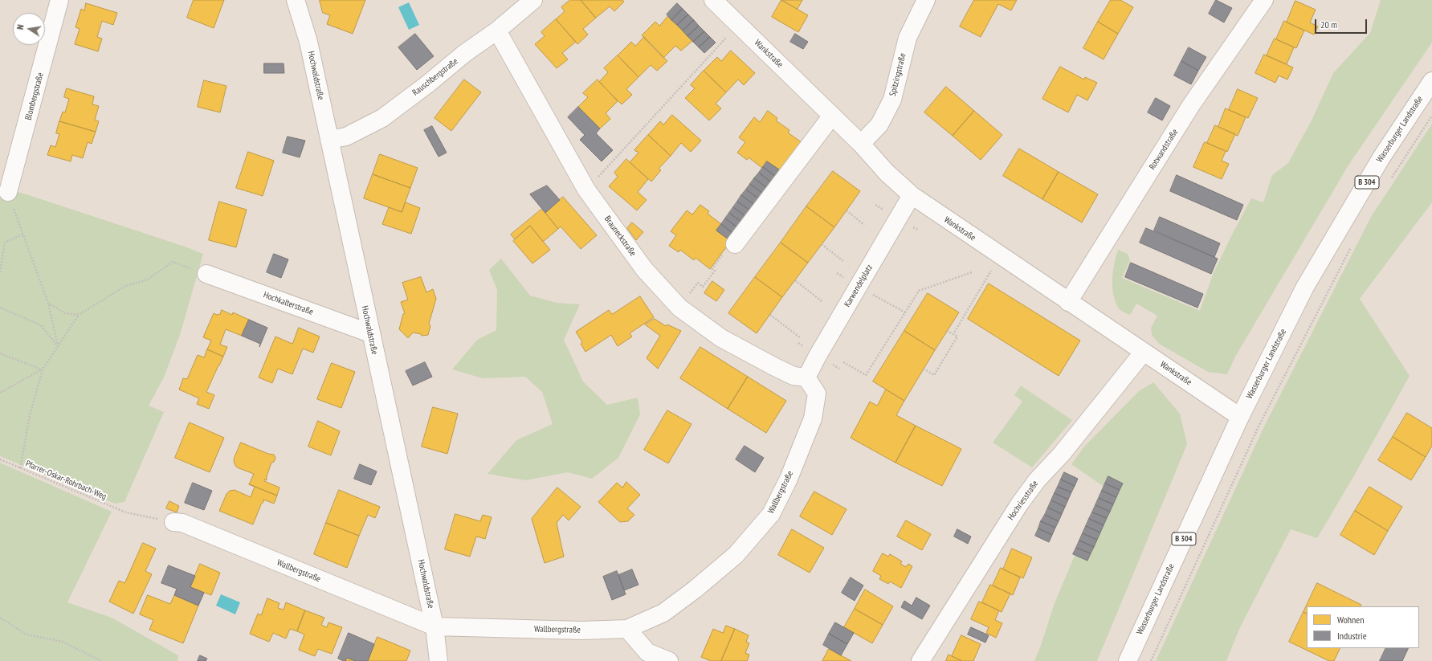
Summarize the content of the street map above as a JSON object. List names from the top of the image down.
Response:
{
  "streets": {
    "street": [
      "Wankstraße",
      "Spitzingstraße",
      "Hochwaldstraße",
      "Rauschbergstraße",
      "Blombergstraße",
      "Wasserburger Landstraße",
      "Rotwandstraße",
      "B 304",
      "Brauneckstraße",
      "Karwendelplatz",
      "Hochkalterstraße",
      "Wallbergstraße",
      "Hochriesstraße"
    ],
    "path": ["Pfarrer-Oskar-Rohrbach-Weg"]
  },
  "crossings": [
    ["Wankstraße", "Spitzingstraße"],
    ["Wankstraße", "Wasserburger Landstraße"],
    ["Wankstraße", "Rotwandstraße"],
    ["Wankstraße", "Karwendelplatz"],
    ["Wankstraße", "Hochriesstraße"],
    ["Hochwaldstraße", "Rauschbergstraße"],
    ["Hochwaldstraße", "Hochkalterstraße"],
    ["Hochwaldstraße", "Wallbergstraße"],
    ["Rauschbergstraße", "Brauneckstraße"],
    ["Brauneckstraße", "Karwendelplatz"],
    ["Brauneckstraße", "Wallbergstraße"],
    ["Karwendelplatz", "Wallbergstraße"],
    ["Pfarrer-Oskar-Rohrbach-Weg", "Wallbergstraße"]
  ],
  "legend": ["Wohnen", "Industrie"],
  "scale_bar": "20 m",
  "north": "left"
}
